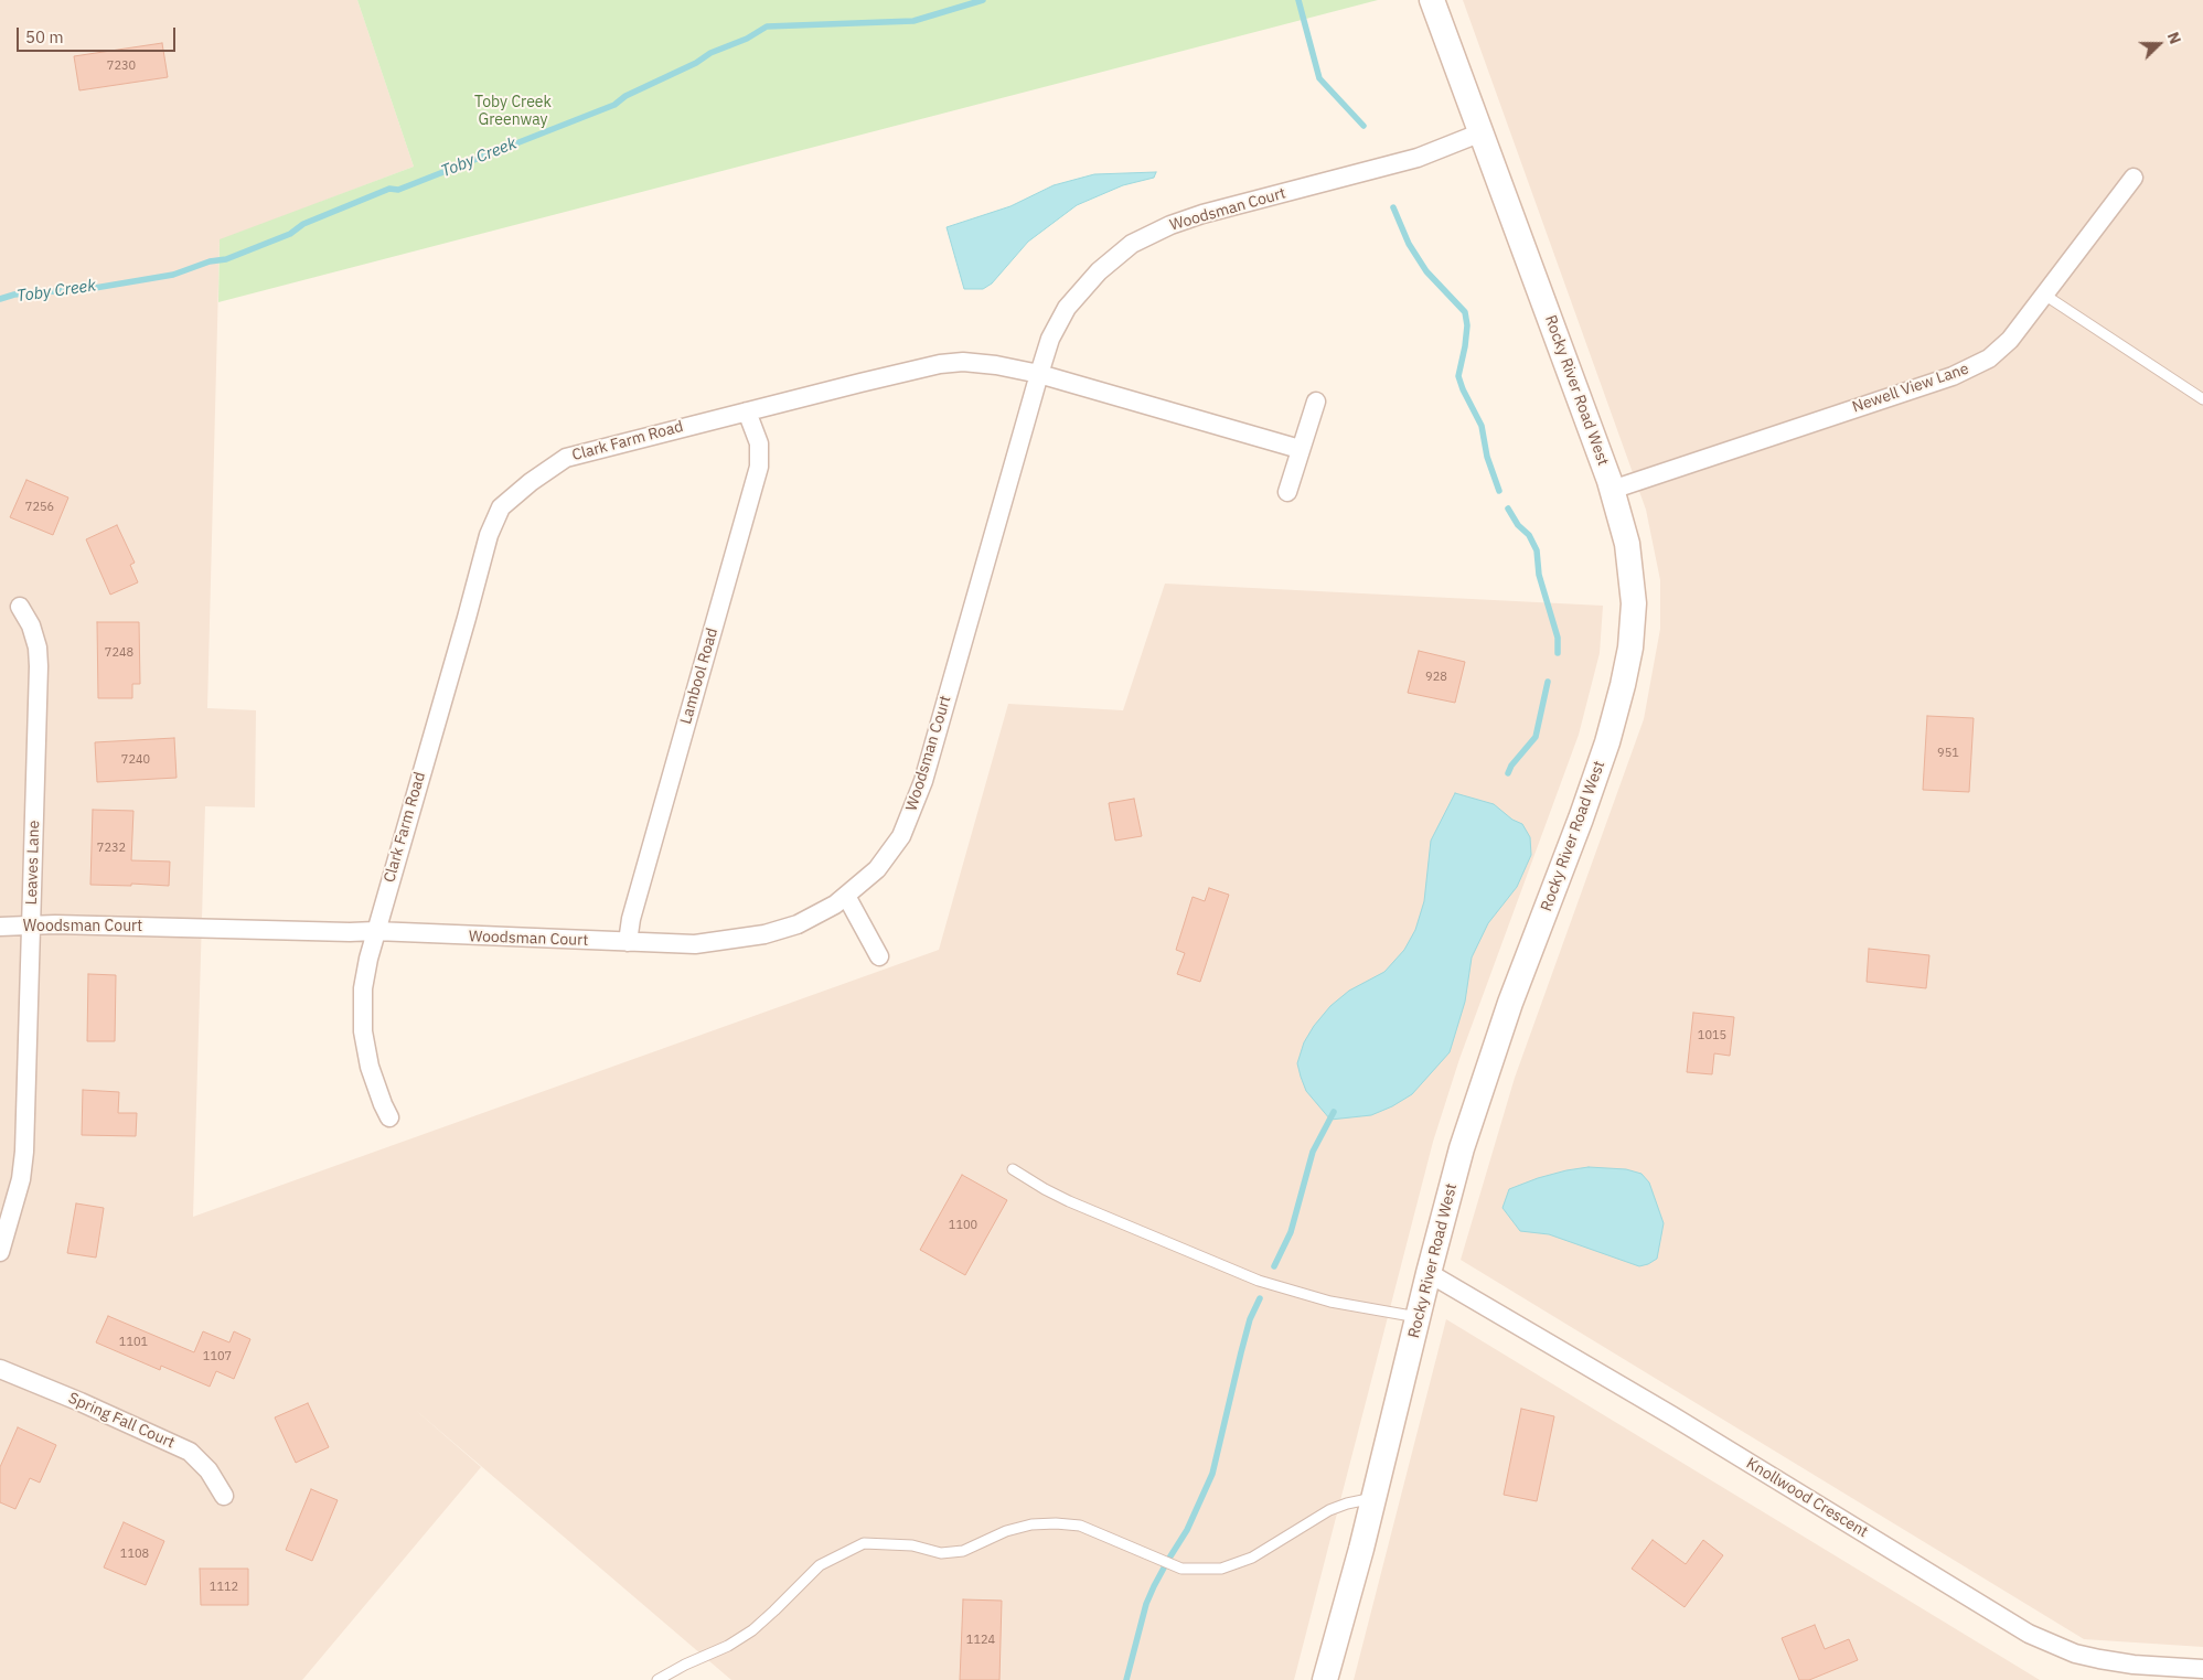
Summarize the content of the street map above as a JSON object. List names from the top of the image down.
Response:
{
  "streets": {
    "street": [
      "Woodsman Court",
      "Newell View Lane",
      "Rocky River Road West",
      "Clark Farm Road",
      "Lambool Road",
      "Leaves Lane",
      "Spring Fall Court",
      "Knollwood Crescent"
    ]
  },
  "crossings": [
    ["Woodsman Court", "Rocky River Road West"],
    ["Woodsman Court", "Clark Farm Road"],
    ["Woodsman Court", "Lambool Road"],
    ["Woodsman Court", "Leaves Lane"],
    ["Newell View Lane", "Rocky River Road West"],
    ["Rocky River Road West", "Knollwood Crescent"],
    ["Clark Farm Road", "Lambool Road"]
  ],
  "water": ["Toby Creek"],
  "parks": ["Toby Creek Greenway"],
  "house_numbers": [
    "7230",
    "7256",
    "7248",
    "928",
    "951",
    "7240",
    "7232",
    "1015",
    "1100",
    "1101",
    "1107",
    "1108",
    "1112",
    "1124"
  ],
  "scale_bar": "50 m",
  "north": "right"
}
